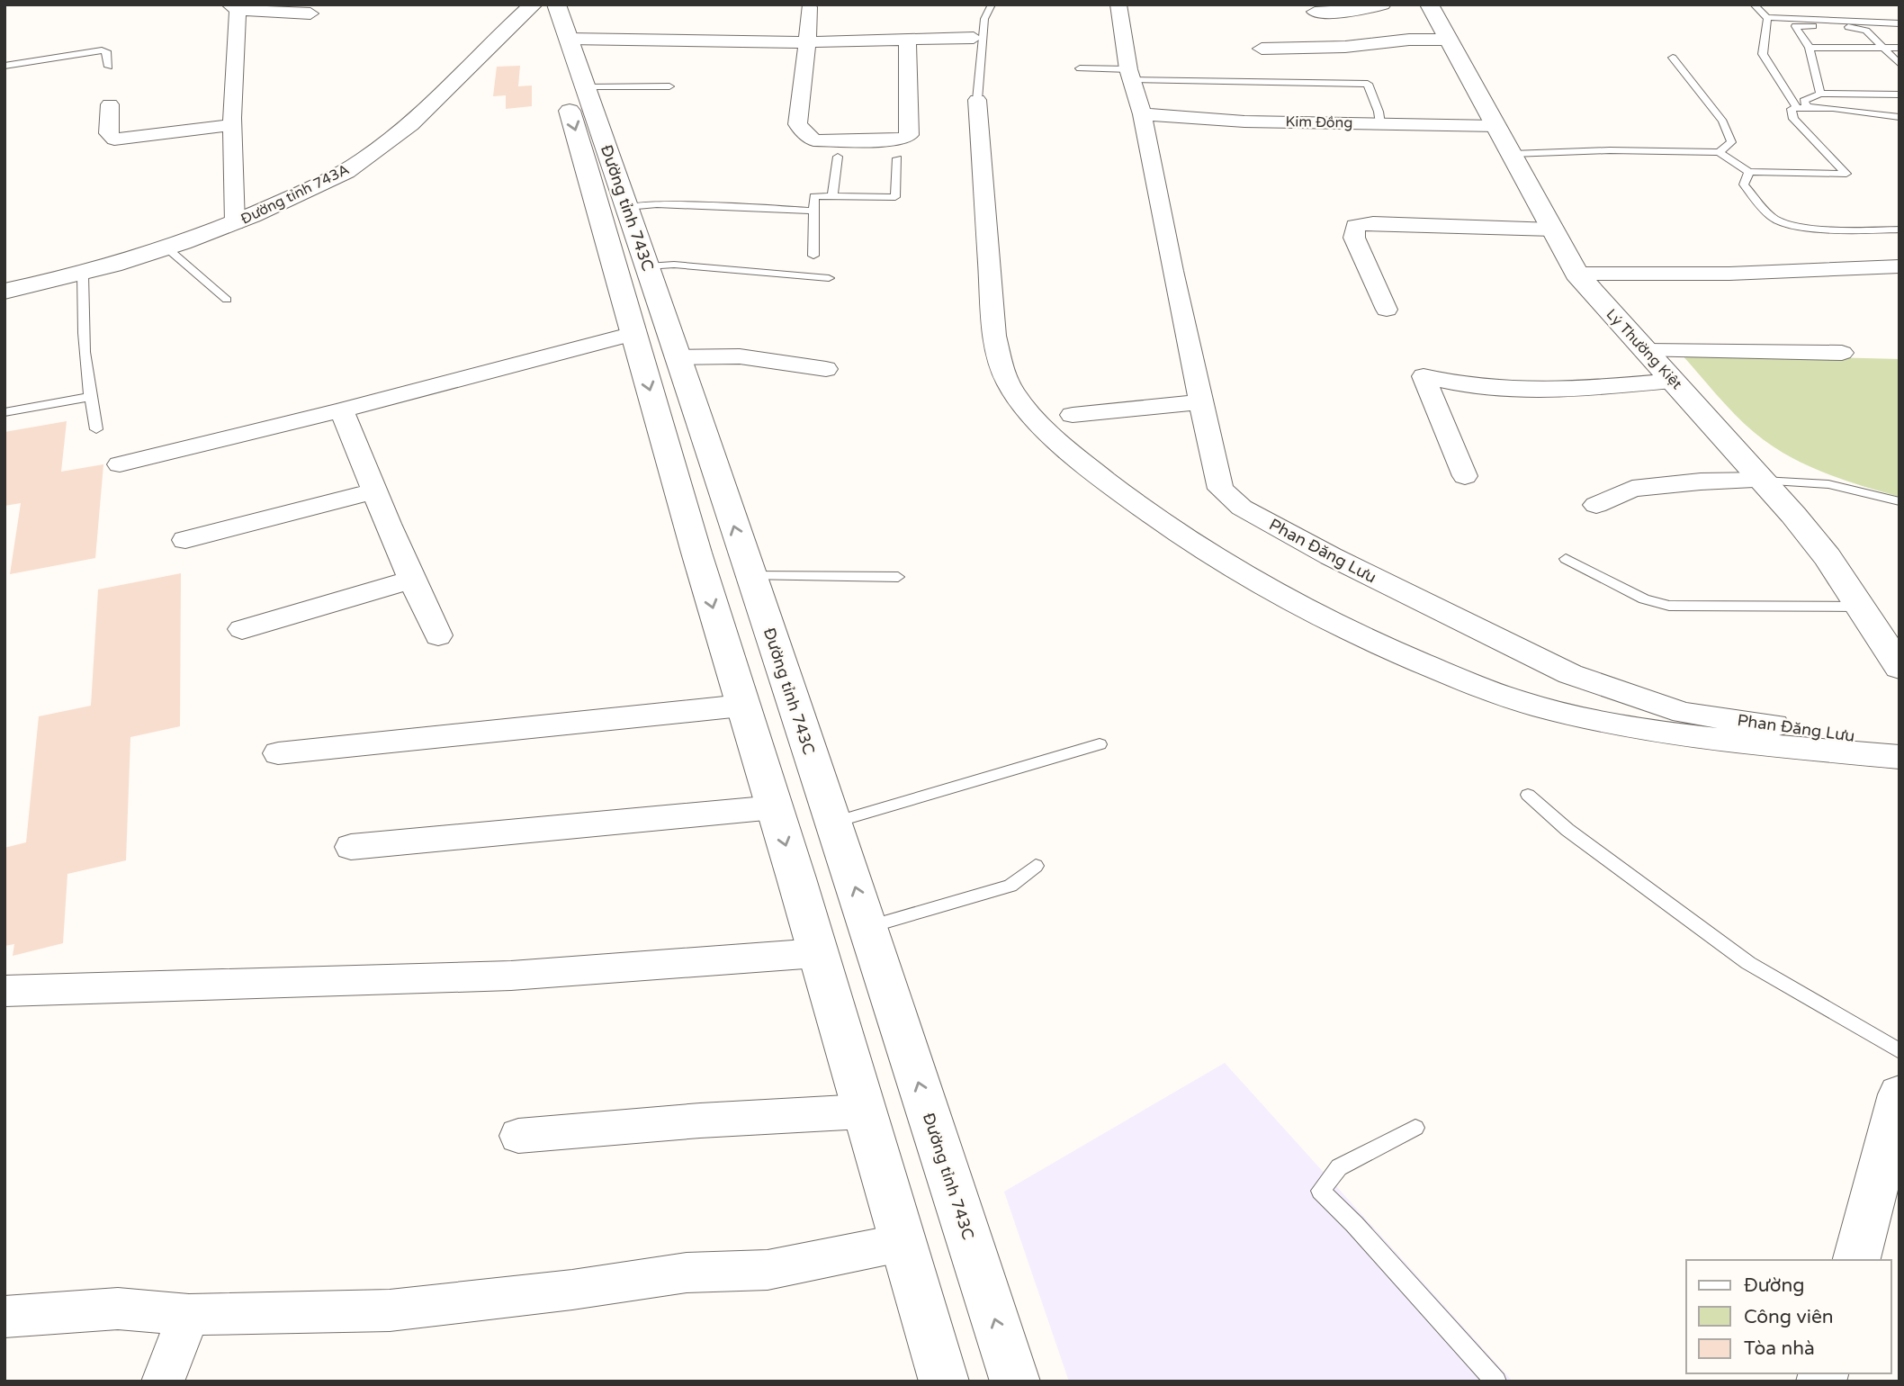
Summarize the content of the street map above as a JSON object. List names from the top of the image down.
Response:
{
  "streets": {
    "main road": ["Đường tỉnh 743A", "Đường tỉnh 743C", "Lý Thường Kiệt"],
    "street": ["Kim Đồng", "Phan Đăng Lưu"]
  },
  "crossings": [
    ["Kim Đồng", "Lý Thường Kiệt"],
    ["Kim Đồng", "Phan Đăng Lưu"],
    ["Đường tỉnh 743A", "Đường tỉnh 743C"]
  ],
  "legend": ["Đường", "Công viên", "Tòa nhà"]
}
